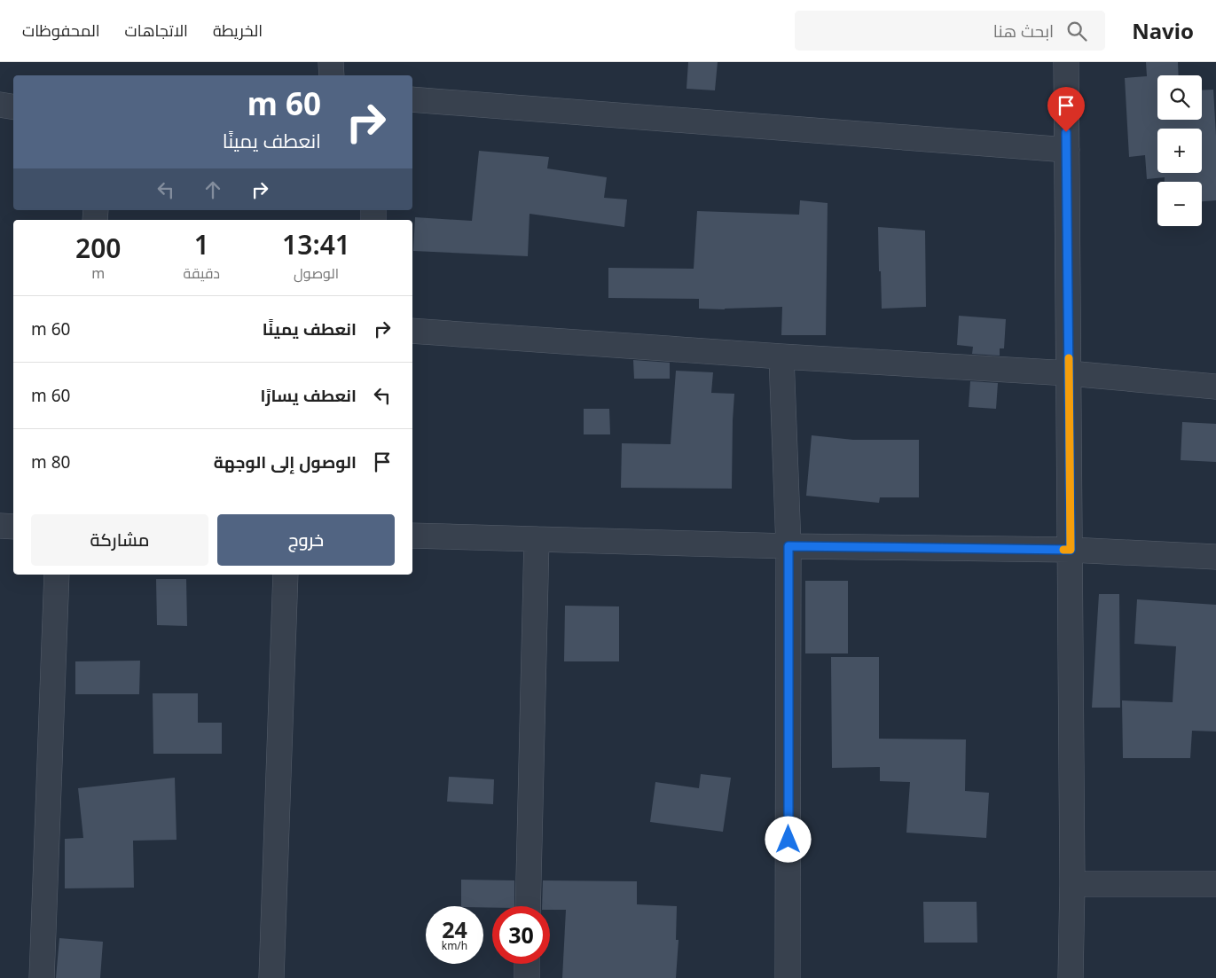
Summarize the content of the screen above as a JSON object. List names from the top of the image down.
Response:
{
  "page": {
    "header": "Navio",
    "search": "ابحث هنا",
    "nav": ["الخريطة", "الاتجاهات", "المحفوظات"],
    "map_buttons": ["+", "−"],
    "turn": ["60 m", "انعطف يمينًا"],
    "eta": [
      "13:41",
      "الوصول",
      "1",
      "دقيقة",
      "200",
      "m"
    ],
    "list": [
      {
        "name": "انعطف يمينًا",
        "value": "60 m"
      },
      {
        "name": "انعطف يسارًا",
        "value": "60 m"
      },
      {
        "name": "الوصول إلى الوجهة",
        "value": "80 m"
      }
    ],
    "buttons": ["خروج", "مشاركة"],
    "speed": "24 km/h",
    "limit": "30"
  }
}
